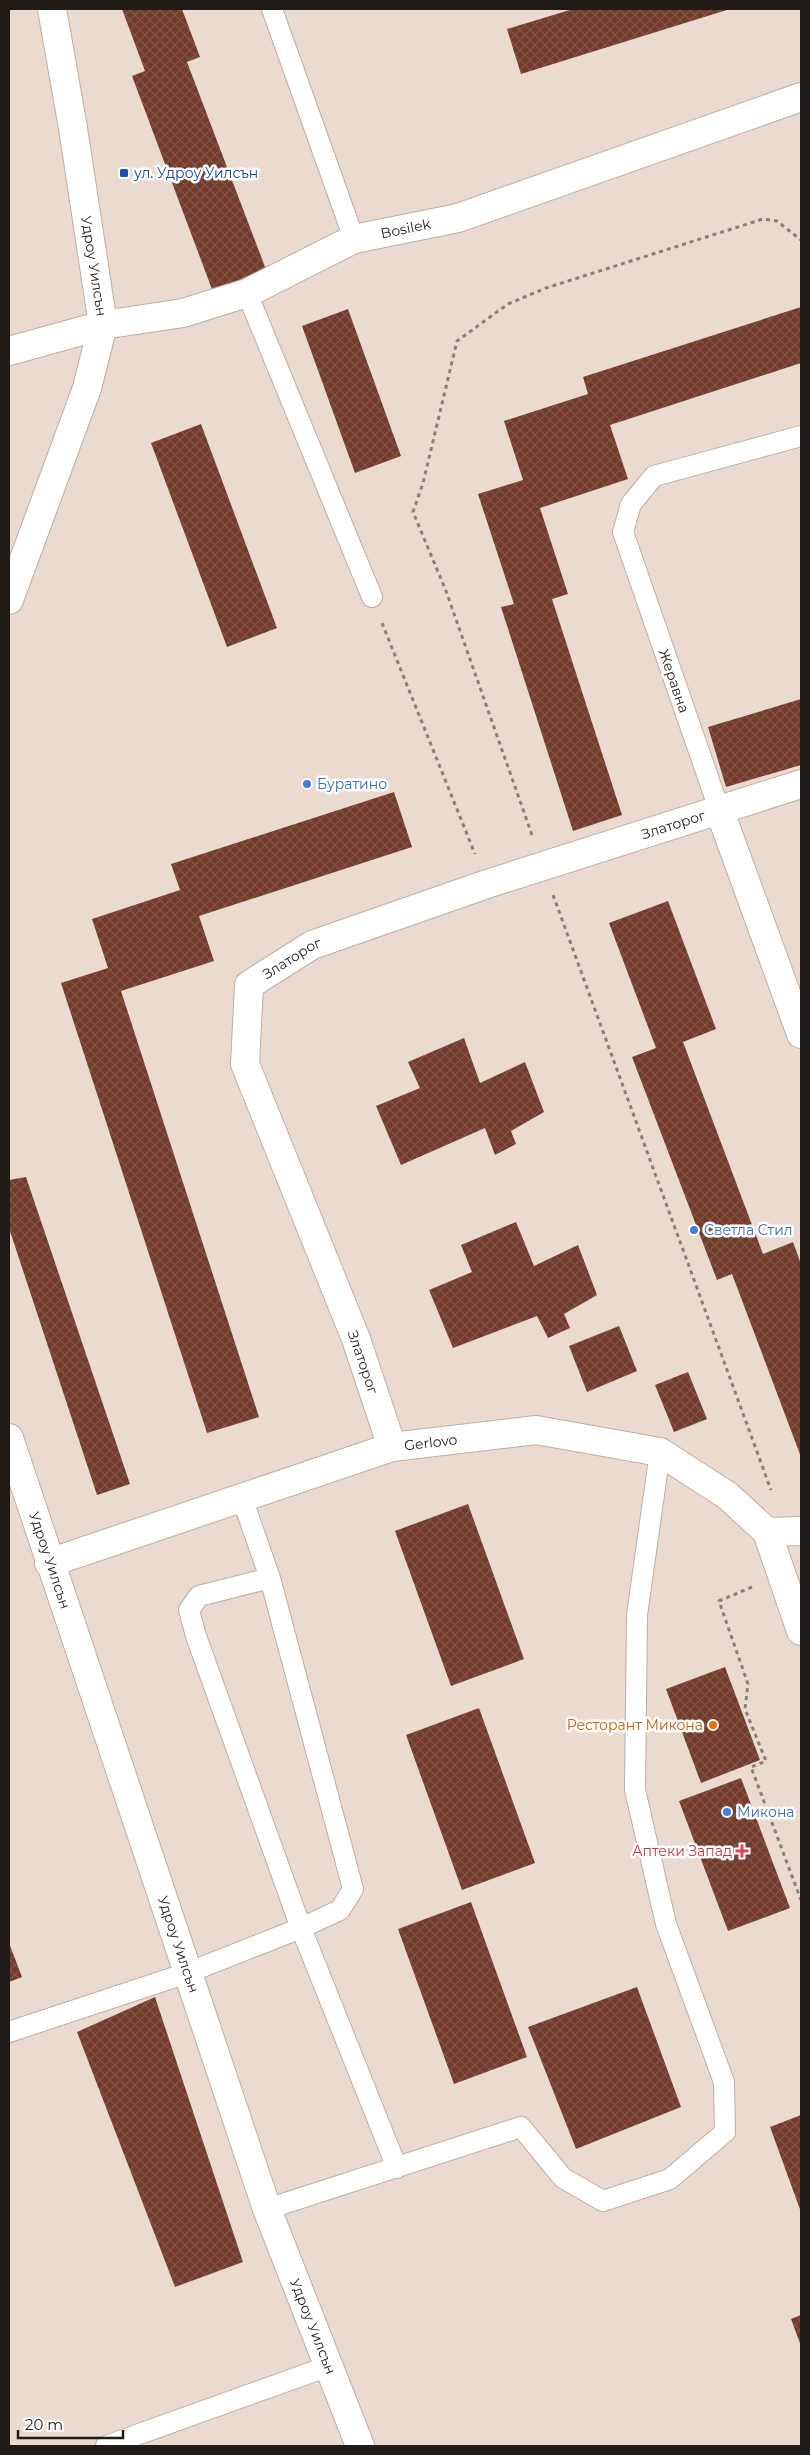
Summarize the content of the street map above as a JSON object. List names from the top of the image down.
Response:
{
  "streets": {
    "street": [
      "Bosilek",
      "Удроу Уилсън",
      "Жеравна",
      "Златорог",
      "Gerlovo"
    ]
  },
  "crossings": [
    ["Bosilek", "Удроу Уилсън"],
    ["Удроу Уилсън", "Gerlovo"],
    ["Жеравна", "Златорог"],
    ["Златорог", "Gerlovo"]
  ],
  "places": {
    "transit": ["ул. Удроу Уилсън"],
    "other": [
      "Буратино",
      "Светла Стил",
      "Ресторант Микона",
      "Микона"
    ],
    "health": ["Аптеки Запад"]
  },
  "scale_bar": "20 m"
}
